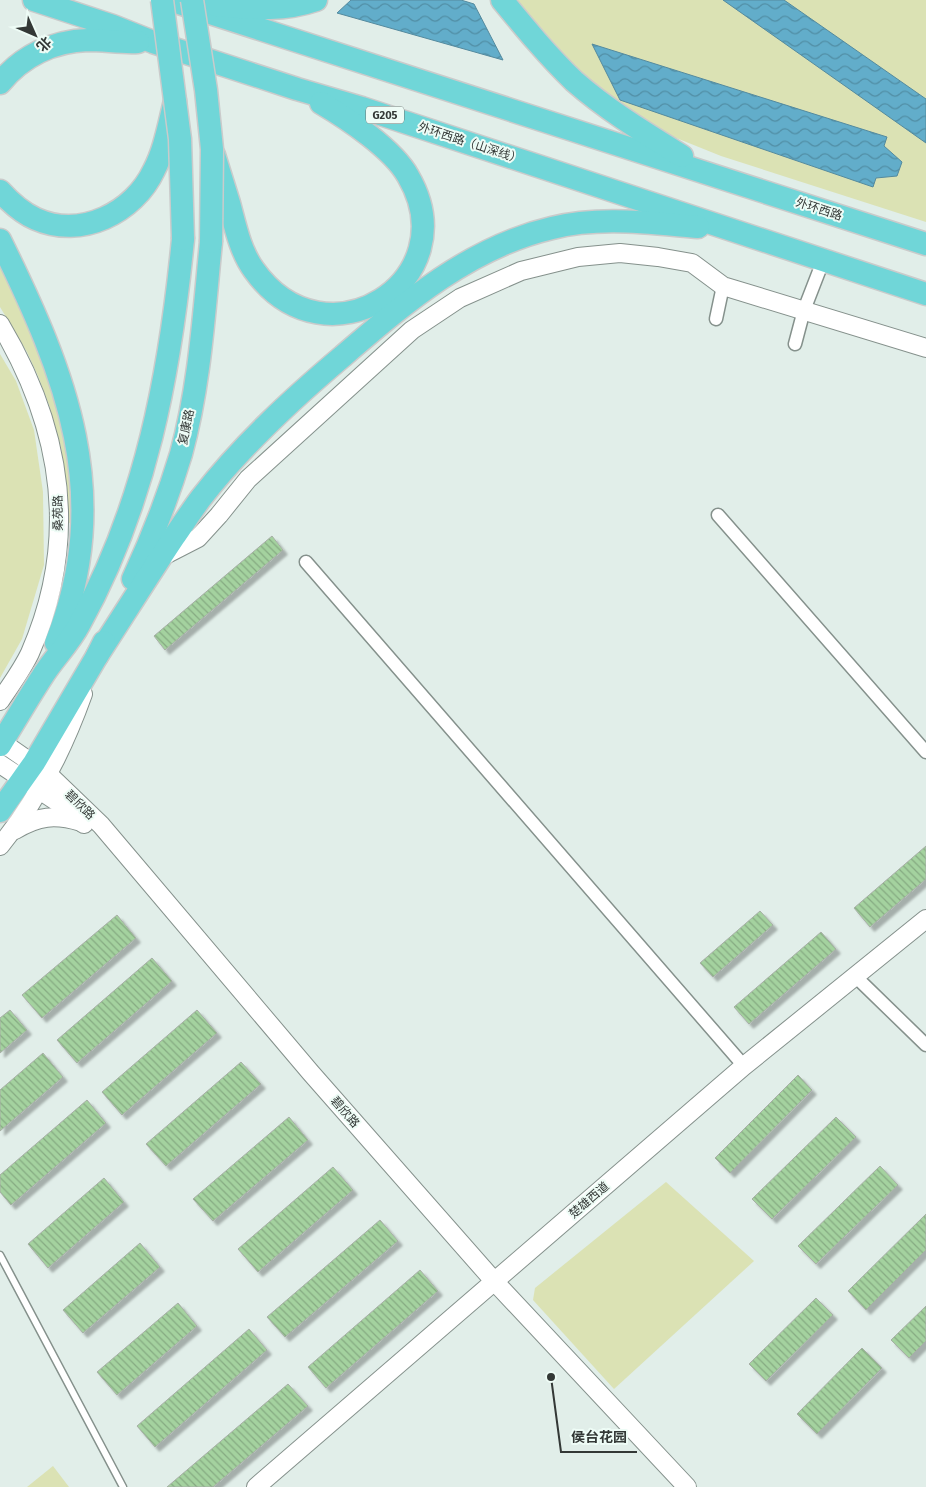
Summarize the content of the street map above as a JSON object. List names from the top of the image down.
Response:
{
  "streets": {
    "highway": [
      "G205",
      "外环西路（山深线）",
      "外环西路",
      "复康路"
    ],
    "street": ["桑苑路", "碧欣路", "楚雄西道"]
  },
  "crossings": [
    ["复康路", "碧欣路"],
    ["碧欣路", "楚雄西道"]
  ],
  "places": ["侯台花园"],
  "north": "bottom right"
}
